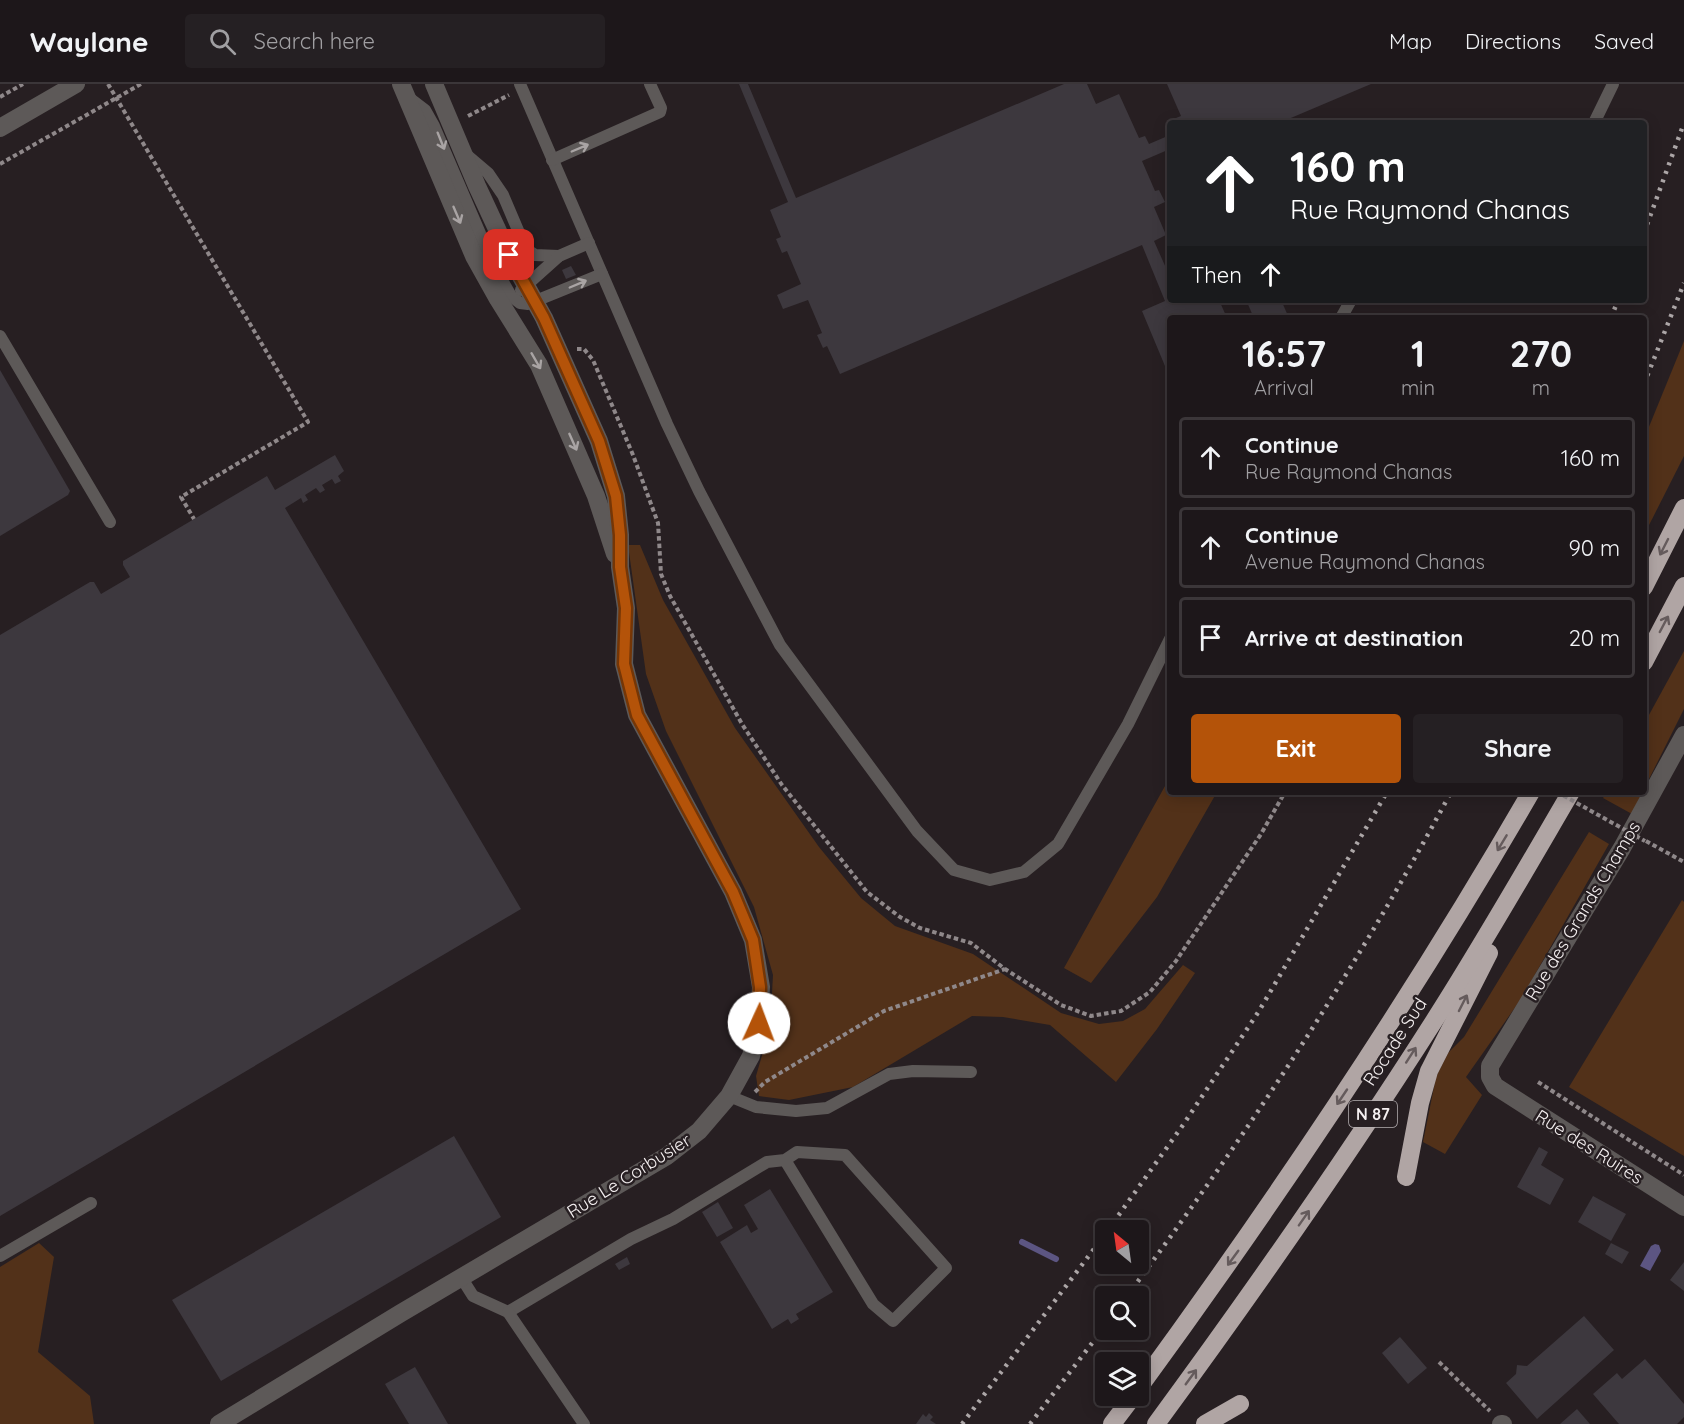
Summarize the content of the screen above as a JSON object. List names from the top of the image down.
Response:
{
  "streets": {
    "highway": ["Rocade Sud", "N 87"],
    "street": ["Rue des Grands Champs", "Rue des Ruires", "Rue Le Corbusier"]
  },
  "crossings": [
    ["Rue des Grands Champs", "Rue des Ruires"]
  ],
  "north": "top left",
  "page": {
    "header": "Waylane",
    "search": "Search here",
    "nav": ["Map", "Directions", "Saved"],
    "turn": ["160 m", "Rue Raymond Chanas"],
    "then": "Then",
    "eta": [
      "16:57",
      "Arrival",
      "1",
      "min",
      "270",
      "m"
    ],
    "list": [
      {
        "name": "Continue",
        "note": "Rue Raymond Chanas",
        "value": "160 m"
      },
      {
        "name": "Continue",
        "note": "Avenue Raymond Chanas",
        "value": "90 m"
      },
      {
        "name": "Arrive at destination",
        "value": "20 m"
      }
    ],
    "buttons": ["Exit", "Share"]
  }
}
